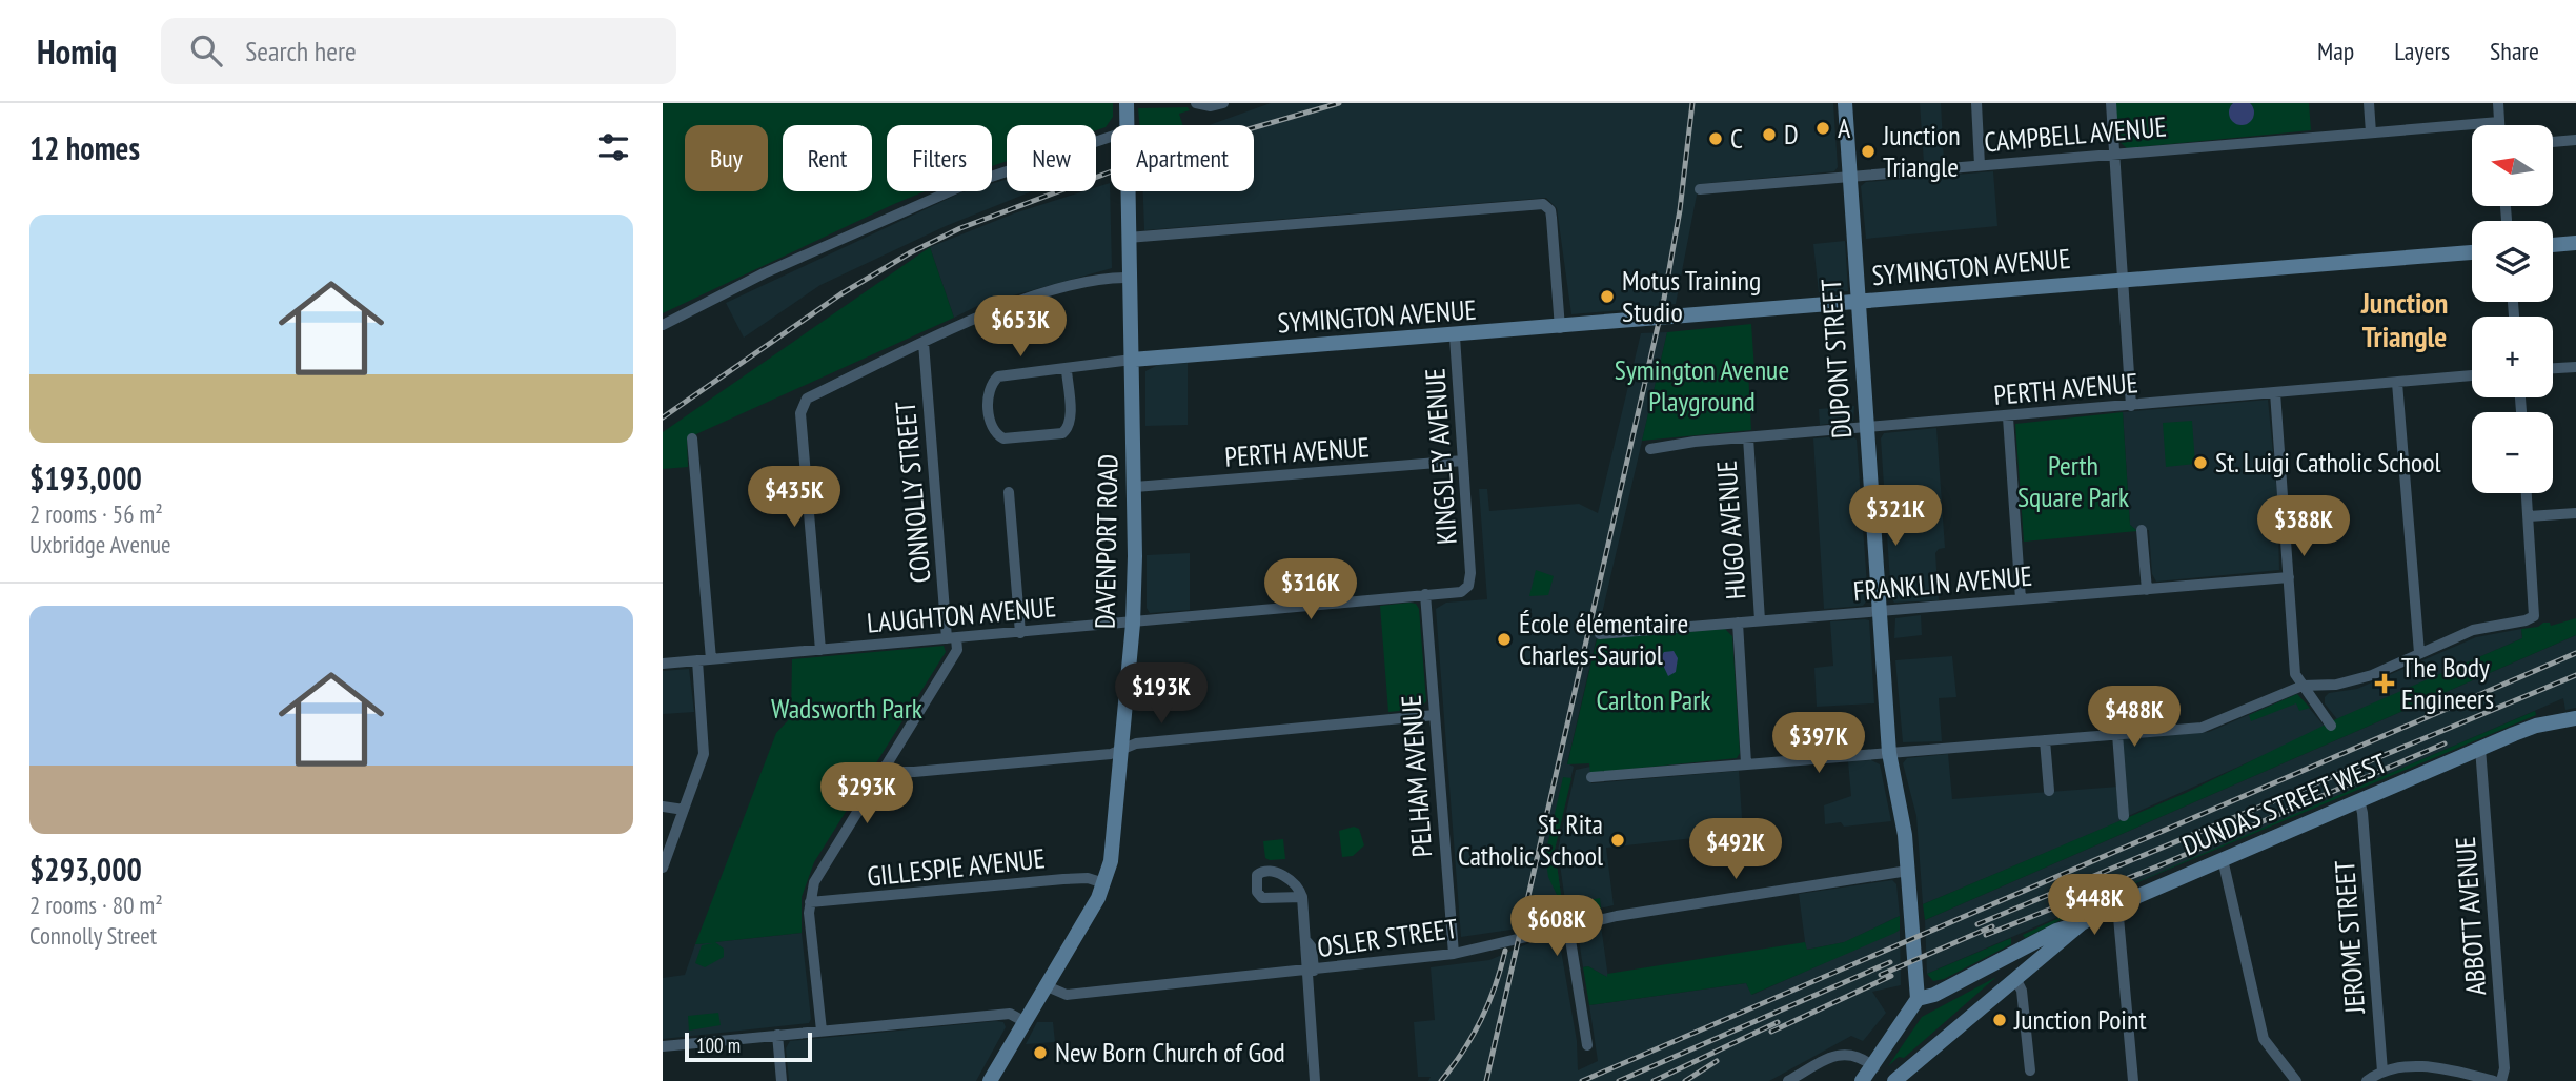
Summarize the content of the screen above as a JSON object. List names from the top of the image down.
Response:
{
  "streets": {
    "street": [
      "CAMPBELL AVENUE",
      "SYMINGTON AVENUE",
      "DUPONT STREET",
      "PERTH AVENUE",
      "KINGSLEY AVENUE",
      "CONNOLLY STREET",
      "HUGO AVENUE",
      "DAVENPORT ROAD",
      "FRANKLIN AVENUE",
      "LAUGHTON AVENUE",
      "PELHAM AVENUE",
      "DUNDAS STREET WEST",
      "GILLESPIE AVENUE",
      "ABBOTT AVENUE",
      "JEROME STREET",
      "OSLER STREET"
    ]
  },
  "crossings": [
    ["CAMPBELL AVENUE", "DUPONT STREET"],
    ["SYMINGTON AVENUE", "DUPONT STREET"],
    ["SYMINGTON AVENUE", "KINGSLEY AVENUE"],
    ["SYMINGTON AVENUE", "DAVENPORT ROAD"],
    ["DUPONT STREET", "PERTH AVENUE"],
    ["DUPONT STREET", "FRANKLIN AVENUE"],
    ["DUPONT STREET", "OSLER STREET"],
    ["PERTH AVENUE", "KINGSLEY AVENUE"],
    ["PERTH AVENUE", "HUGO AVENUE"],
    ["PERTH AVENUE", "DAVENPORT ROAD"],
    ["KINGSLEY AVENUE", "LAUGHTON AVENUE"],
    ["CONNOLLY STREET", "LAUGHTON AVENUE"],
    ["CONNOLLY STREET", "GILLESPIE AVENUE"],
    ["HUGO AVENUE", "FRANKLIN AVENUE"],
    ["DAVENPORT ROAD", "LAUGHTON AVENUE"],
    ["DAVENPORT ROAD", "GILLESPIE AVENUE"],
    ["DAVENPORT ROAD", "OSLER STREET"],
    ["LAUGHTON AVENUE", "PELHAM AVENUE"],
    ["PELHAM AVENUE", "OSLER STREET"],
    ["DUNDAS STREET WEST", "ABBOTT AVENUE"],
    ["DUNDAS STREET WEST", "JEROME STREET"]
  ],
  "districts": ["Junction Triangle"],
  "parks": [
    "Symington Avenue Playground",
    "Perth Square Park",
    "Carlton Park",
    "Wadsworth Park"
  ],
  "places": {
    "other": [
      "A",
      "D",
      "C",
      "Junction Triangle",
      "Motus Training Studio",
      "St. Luigi Catholic School",
      "École élémentaire Charles-Sauriol",
      "St. Rita Catholic School",
      "Junction Point",
      "New Born Church of God"
    ],
    "health": ["The Body Engineers"]
  },
  "scale_bar": "100 m",
  "north": "left",
  "page": {
    "header": "Homiq",
    "search": "Search here",
    "nav": ["Map", "Layers", "Share"],
    "heading": "12 homes",
    "map_buttons": ["+", "−"],
    "chip": [
      "Buy",
      "Rent",
      "Filters",
      "New",
      "Apartment"
    ],
    "list": [
      {
        "name": "$193,000",
        "note": "2 rooms · 56 m² · Uxbridge Avenue"
      },
      {
        "name": "$293,000",
        "note": "2 rooms · 80 m² · Connolly Street"
      }
    ],
    "price": [
      "$653K",
      "$435K",
      "$321K",
      "$388K",
      "$316K",
      "$193K",
      "$488K",
      "$397K",
      "$293K",
      "$492K",
      "$448K",
      "$608K"
    ],
    "scale": "100 m"
  }
}
